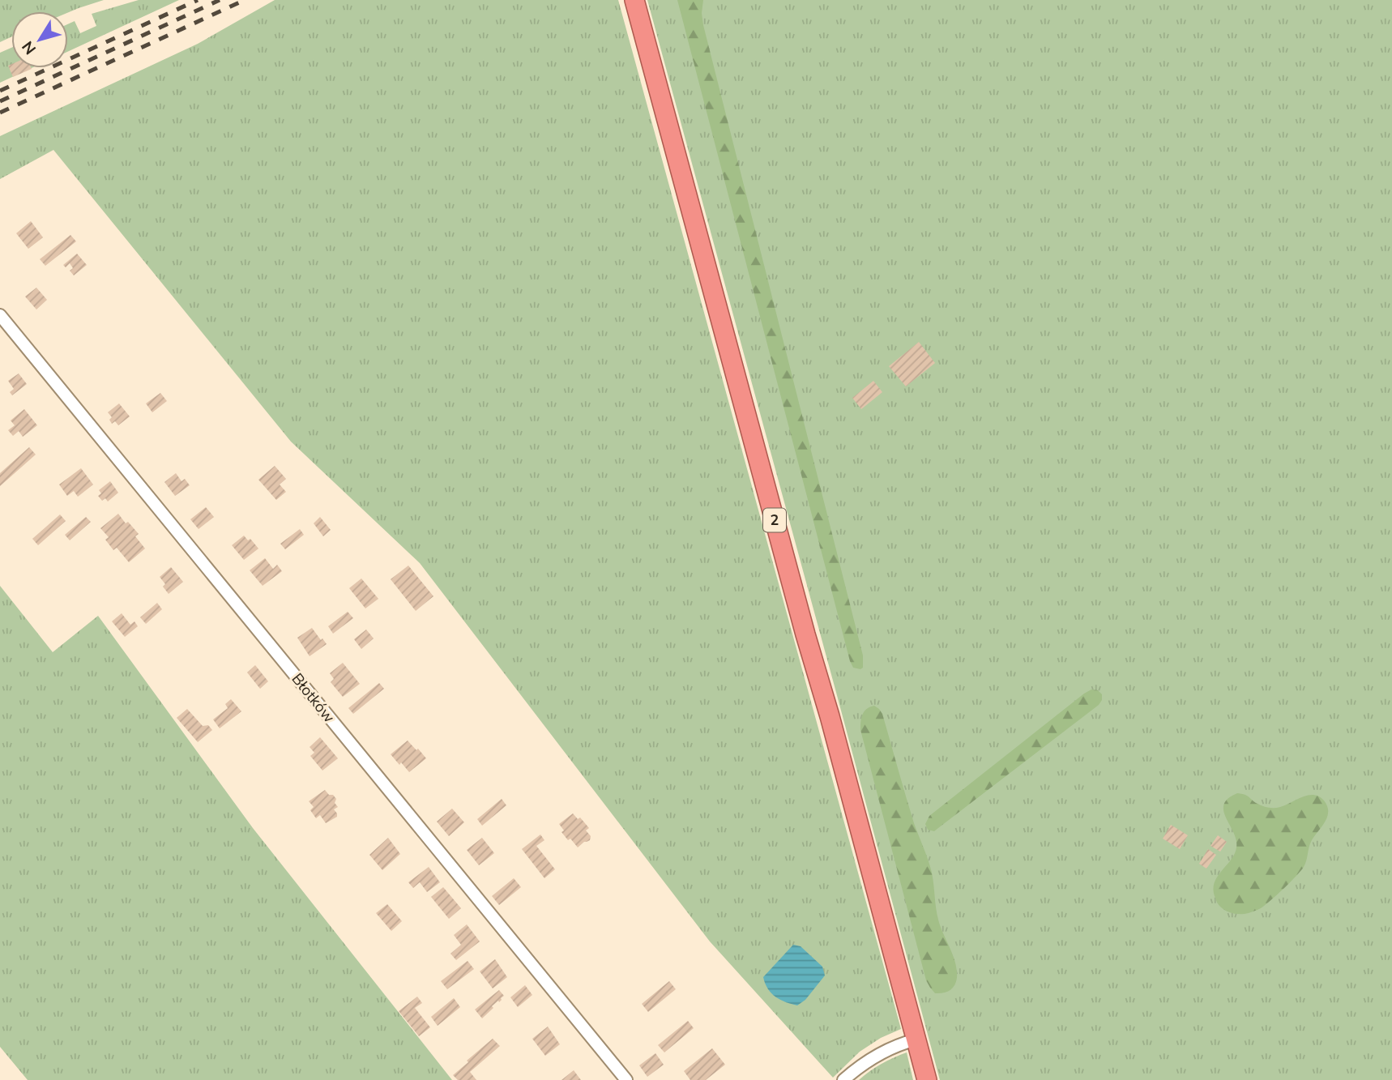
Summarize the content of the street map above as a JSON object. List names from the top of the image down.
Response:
{
  "streets": {
    "highway": ["2"],
    "street": ["Błotków"]
  },
  "north": "bottom left"
}
